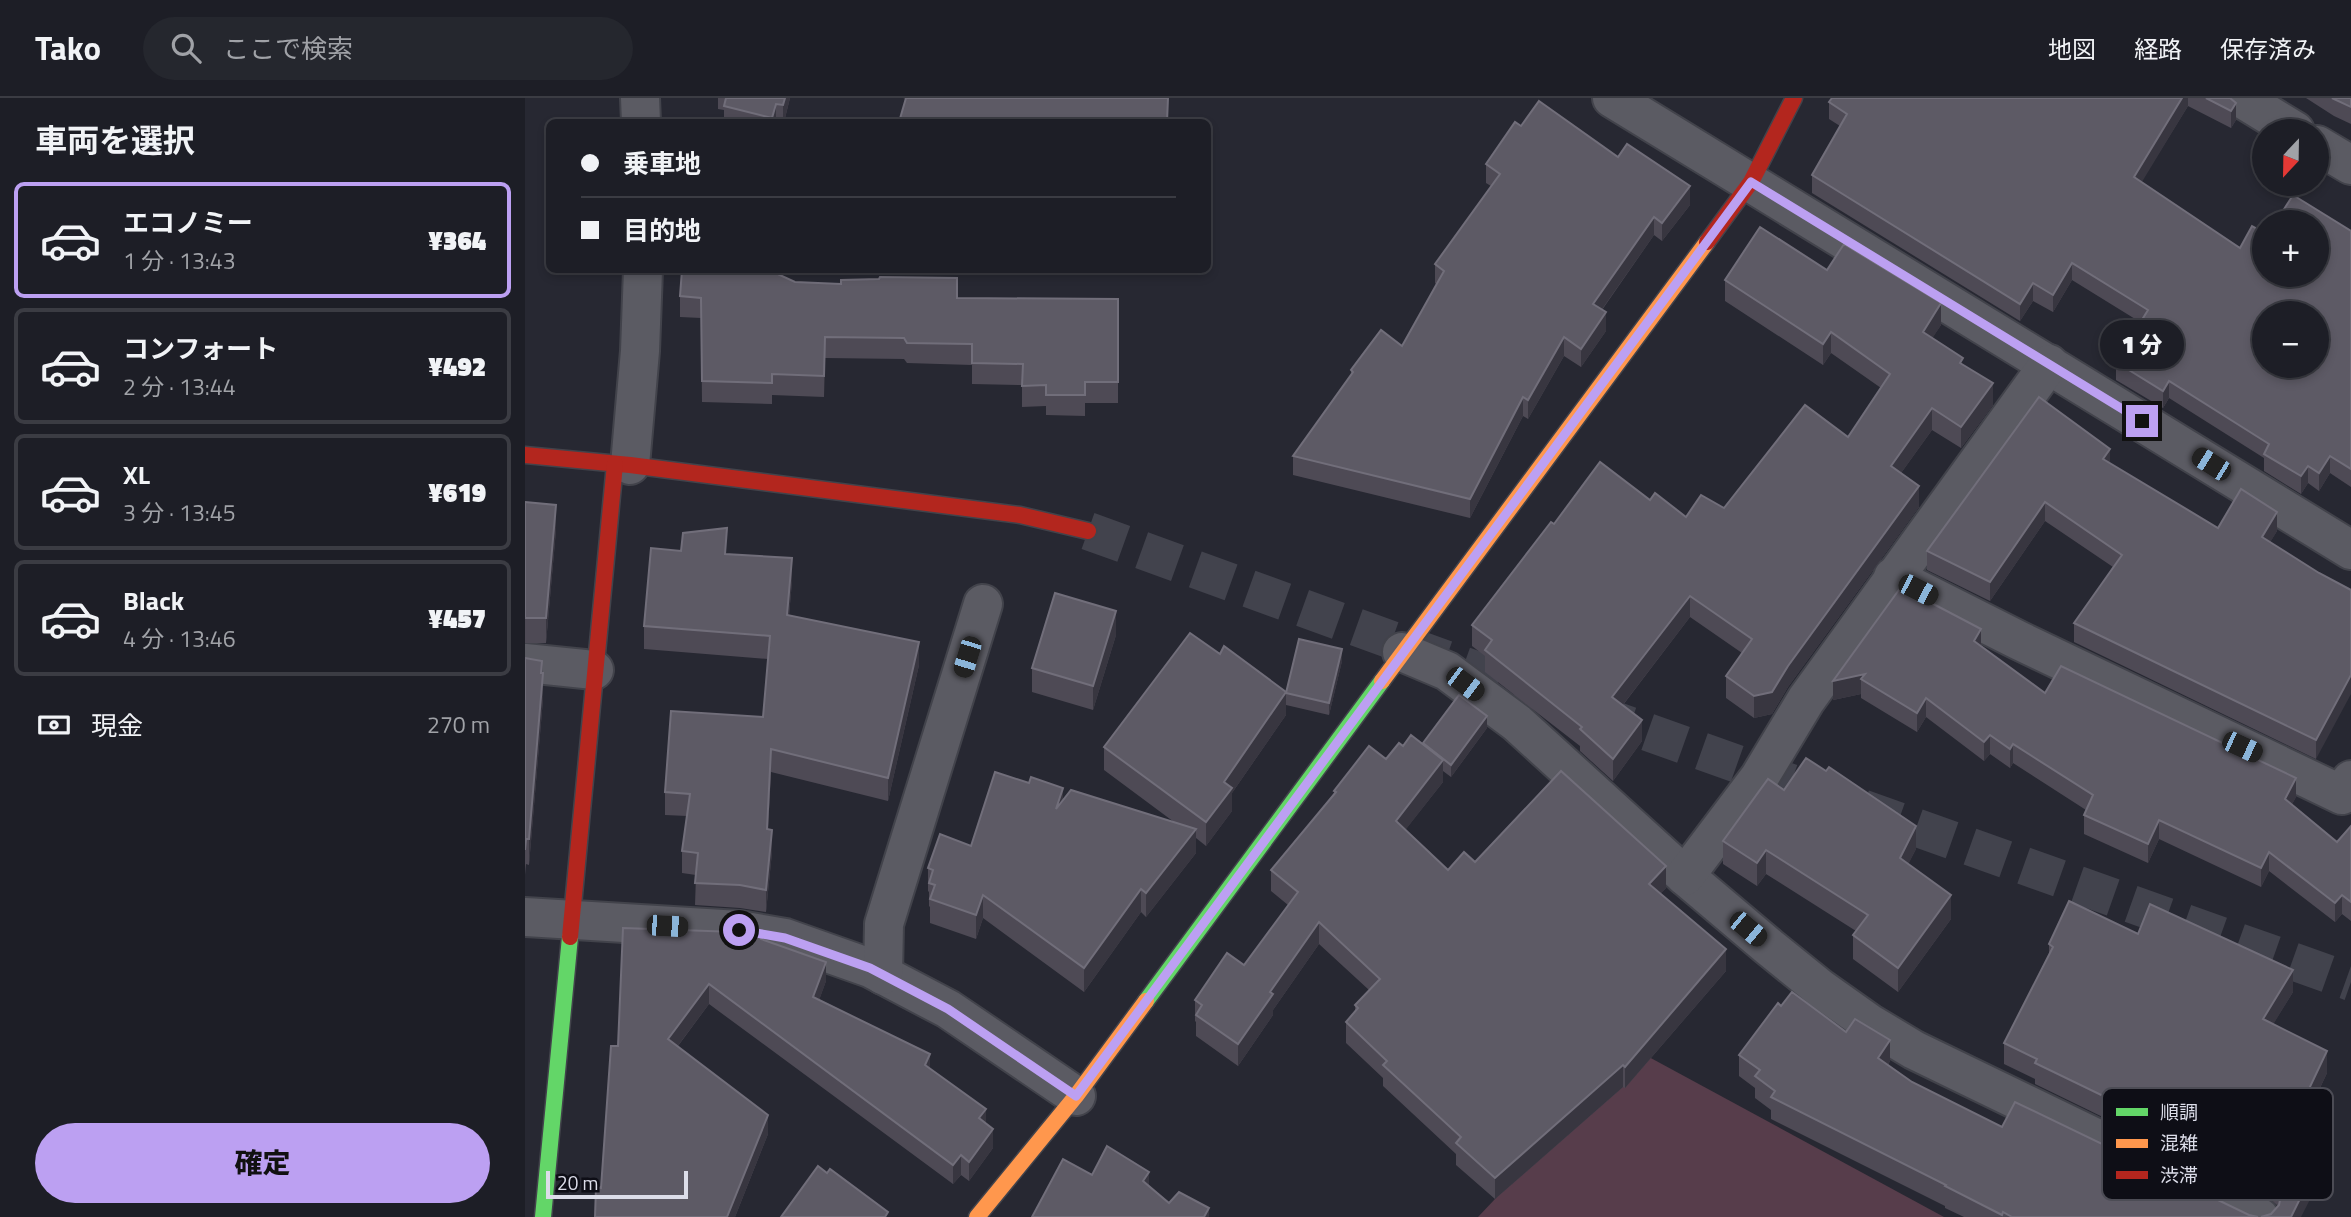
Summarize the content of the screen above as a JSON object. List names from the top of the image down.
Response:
{
  "legend": ["順調", "混雑", "渋滞"],
  "scale_bar": "20 m",
  "north": "bottom",
  "page": {
    "header": "Tako",
    "search": "ここで検索",
    "nav": ["地図", "経路", "保存済み"],
    "heading": "車両を選択",
    "map_buttons": ["+", "−"],
    "banner": ["乗車地", "目的地"],
    "list": [
      {
        "name": "エコノミー",
        "note": "1 分 · 13:43",
        "value": "¥364"
      },
      {
        "name": "コンフォート",
        "note": "2 分 · 13:44",
        "value": "¥492"
      },
      {
        "name": "XL",
        "note": "3 分 · 13:45",
        "value": "¥619"
      },
      {
        "name": "Black",
        "note": "4 分 · 13:46",
        "value": "¥457"
      }
    ],
    "bubble": "1 分",
    "pay": ["現金", "270 m"],
    "buttons": "確定",
    "scale": "20 m"
  }
}
